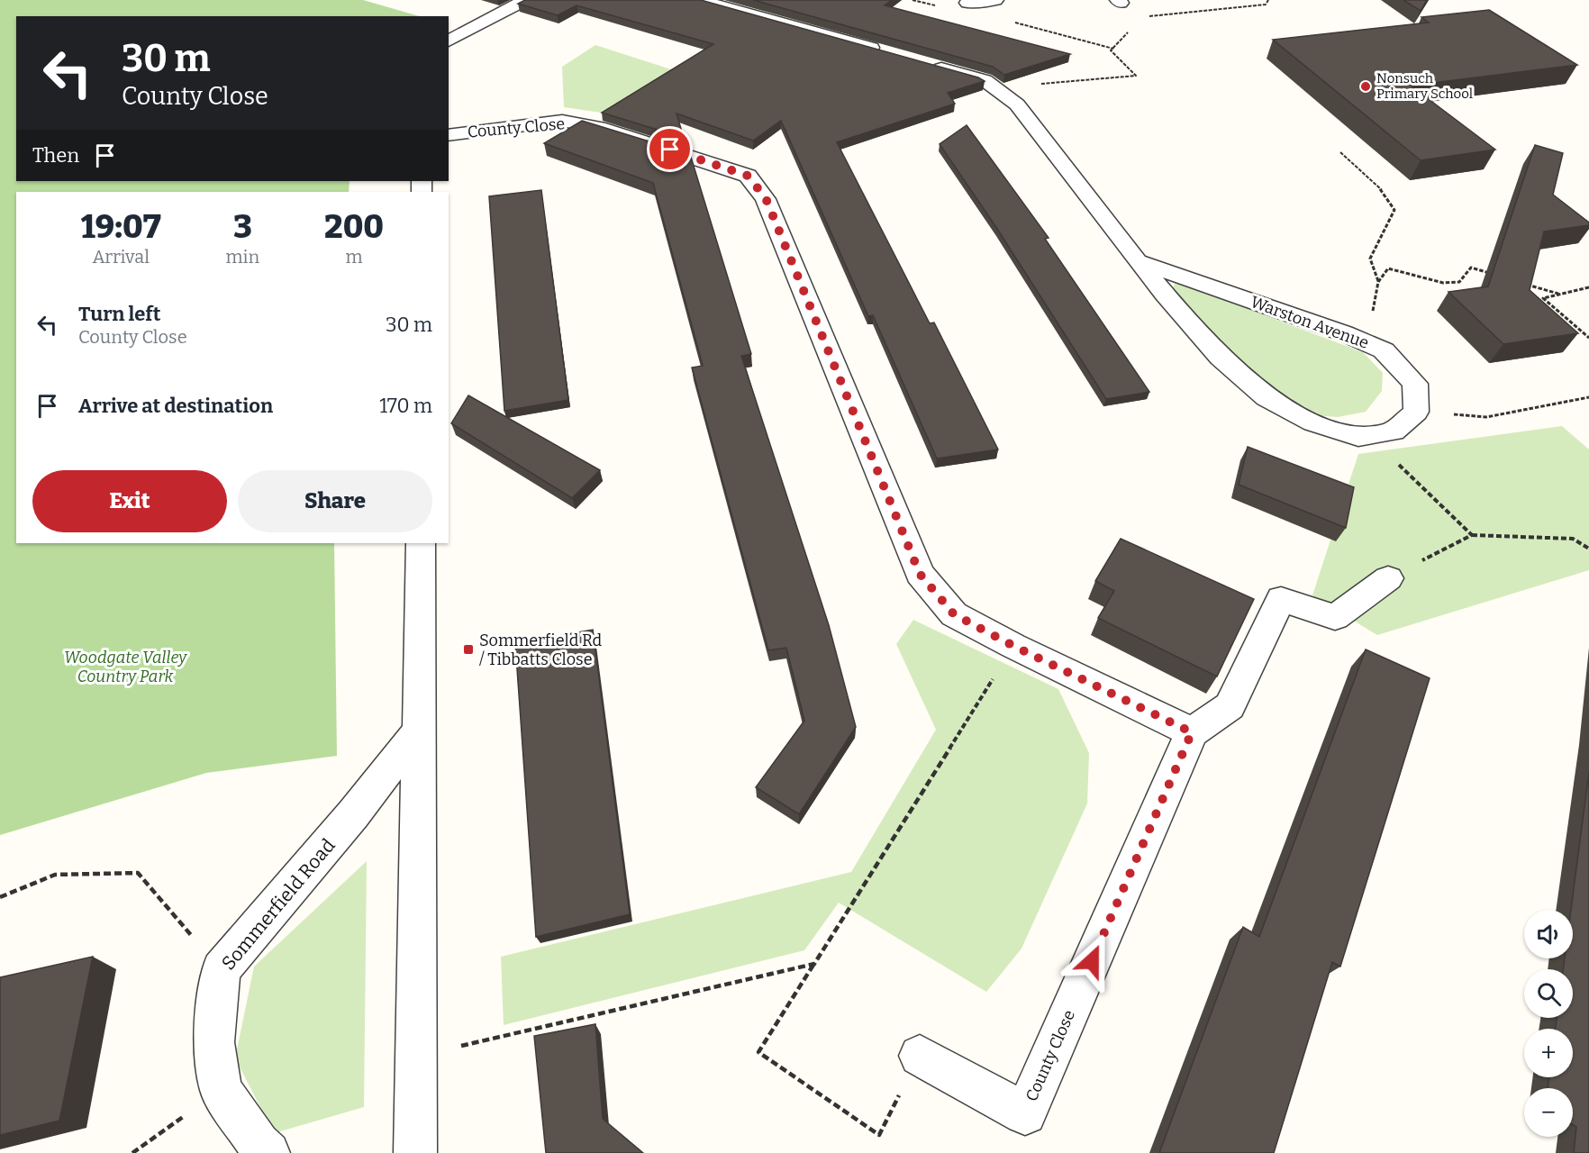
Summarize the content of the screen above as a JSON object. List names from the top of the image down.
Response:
{
  "streets": {
    "street": ["County Close", "Warston Avenue", "Sommerfield Road"]
  },
  "parks": ["Woodgate Valley Country Park"],
  "places": {
    "other": ["Nonsuch Primary School"],
    "transit": ["Sommerfield Rd / Tibbatts Close"]
  },
  "page": {
    "turn": ["30 m", "County Close"],
    "then": "Then",
    "eta": [
      "19:07",
      "Arrival",
      "3",
      "min",
      "200",
      "m"
    ],
    "list": [
      {
        "name": "Turn left",
        "note": "County Close",
        "value": "30 m"
      },
      {
        "name": "Arrive at destination",
        "value": "170 m"
      }
    ],
    "buttons": ["Exit", "Share"],
    "map_buttons": ["+", "−"]
  }
}
